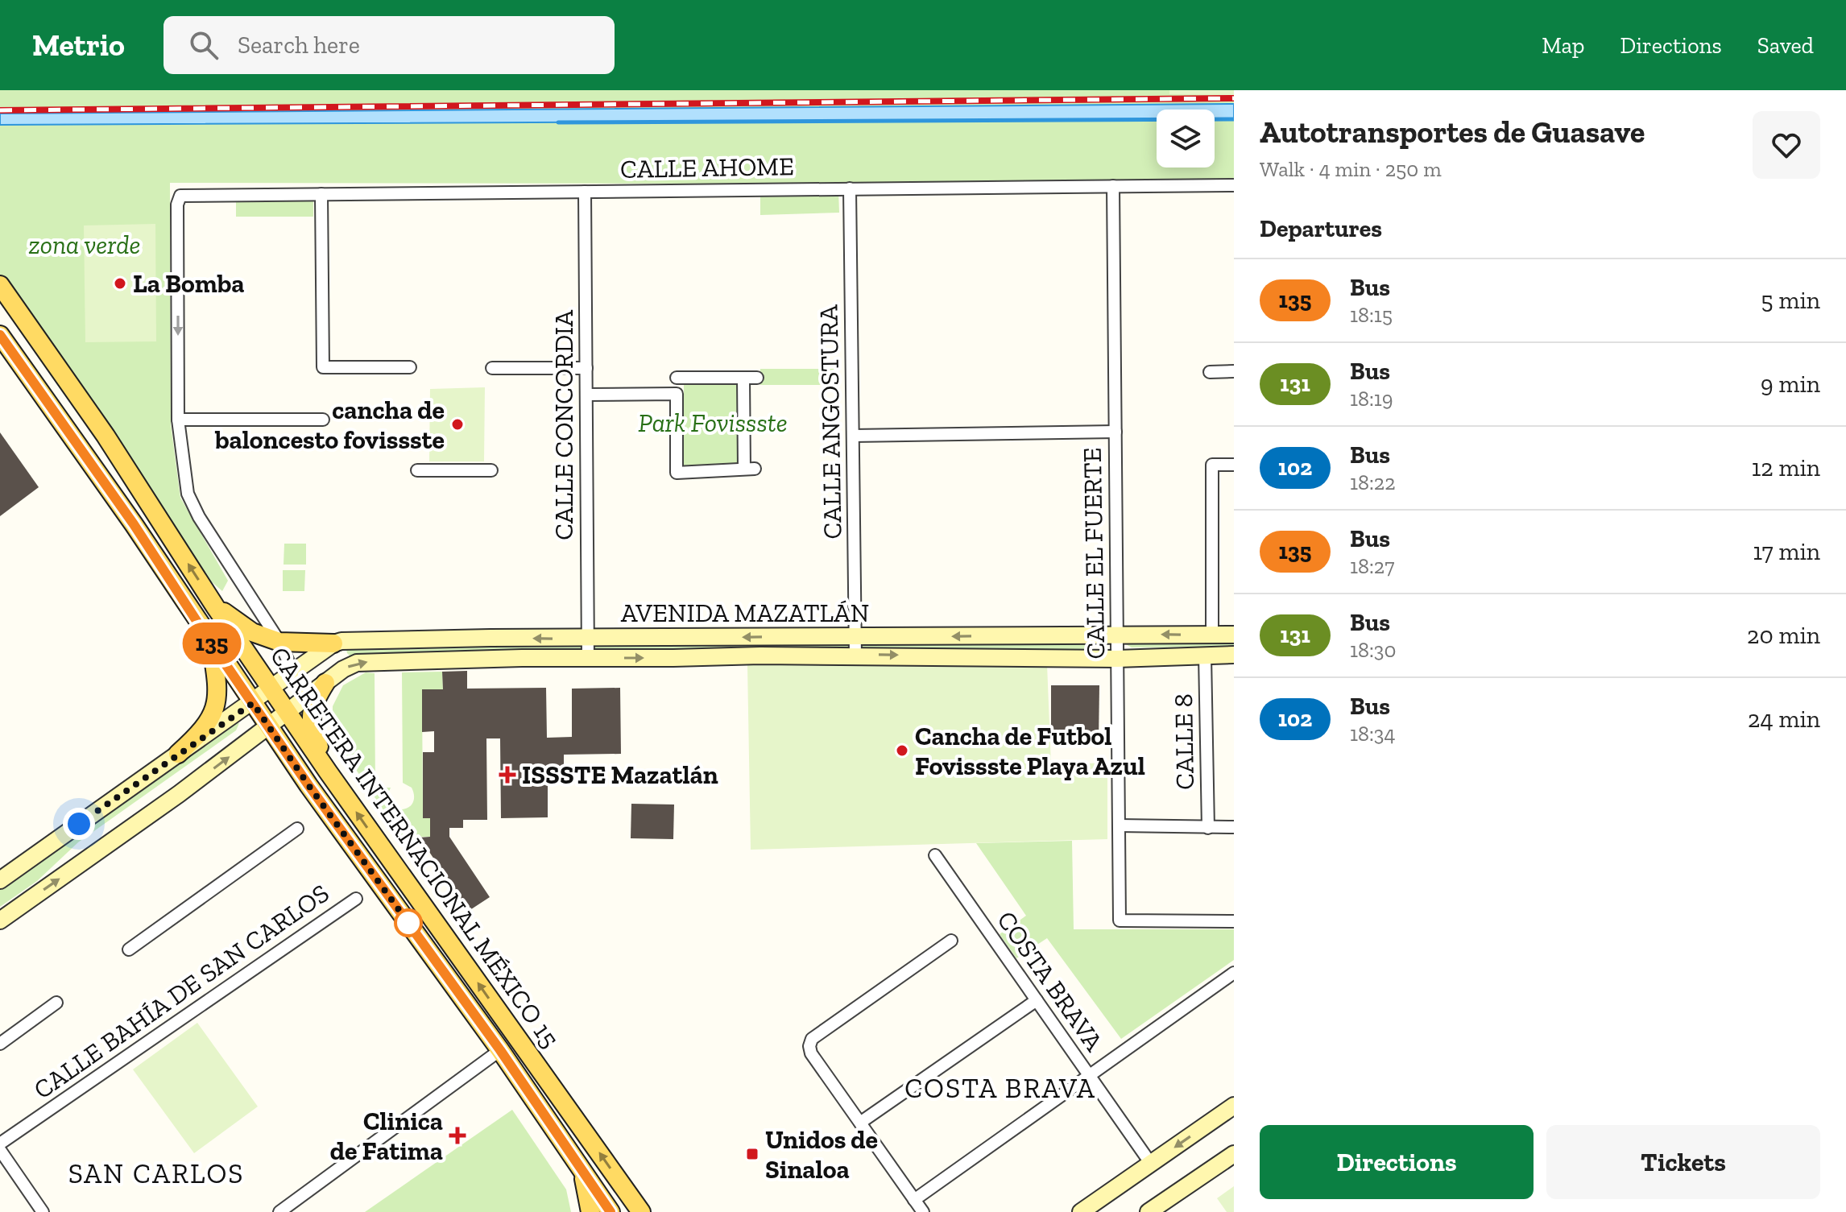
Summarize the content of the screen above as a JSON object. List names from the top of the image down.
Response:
{
  "streets": {
    "main road": ["CARRETERA INTERNACIONAL MÉXICO 15"],
    "street": [
      "CALLE AHOME",
      "CALLE ANGOSTURA",
      "CALLE CONCORDIA",
      "CALLE EL FUERTE",
      "AVENIDA MAZATLÁN",
      "CALLE 8",
      "COSTA BRAVA",
      "CALLE BAHÍA DE SAN CARLOS"
    ]
  },
  "crossings": [
    ["CALLE AHOME", "CALLE ANGOSTURA"],
    ["CALLE AHOME", "CALLE CONCORDIA"],
    ["CALLE AHOME", "CALLE EL FUERTE"],
    ["CALLE ANGOSTURA", "AVENIDA MAZATLÁN"],
    ["CALLE CONCORDIA", "AVENIDA MAZATLÁN"],
    ["CALLE EL FUERTE", "AVENIDA MAZATLÁN"],
    ["AVENIDA MAZATLÁN", "CALLE 8"],
    ["AVENIDA MAZATLÁN", "CARRETERA INTERNACIONAL MÉXICO 15"]
  ],
  "districts": ["COSTA BRAVA", "SAN CARLOS"],
  "parks": ["zona verde", "Park Fovissste"],
  "places": {
    "other": ["La Bomba", "cancha de baloncesto fovissste", "Cancha de Futbol Fovissste Playa Azul"],
    "health": ["ISSSTE Mazatlán", "Clinica de Fatima"],
    "transit": ["Unidos de Sinaloa"]
  },
  "lines": ["bus line 135"],
  "page": {
    "header": "Metrio",
    "search": "Search here",
    "nav": ["Map", "Directions", "Saved"],
    "on_map": "135",
    "heading": [
      ["Autotransportes de Guasave", "Walk · 4 min · 250 m"],
      "Departures"
    ],
    "list": [
      {
        "mark": "135",
        "name": "Bus",
        "note": "18:15",
        "value": "5 min"
      },
      {
        "mark": "131",
        "name": "Bus",
        "note": "18:19",
        "value": "9 min"
      },
      {
        "mark": "102",
        "name": "Bus",
        "note": "18:22",
        "value": "12 min"
      },
      {
        "mark": "135",
        "name": "Bus",
        "note": "18:27",
        "value": "17 min"
      },
      {
        "mark": "131",
        "name": "Bus",
        "note": "18:30",
        "value": "20 min"
      },
      {
        "mark": "102",
        "name": "Bus",
        "note": "18:34",
        "value": "24 min"
      }
    ],
    "buttons": ["Directions", "Tickets"]
  }
}
